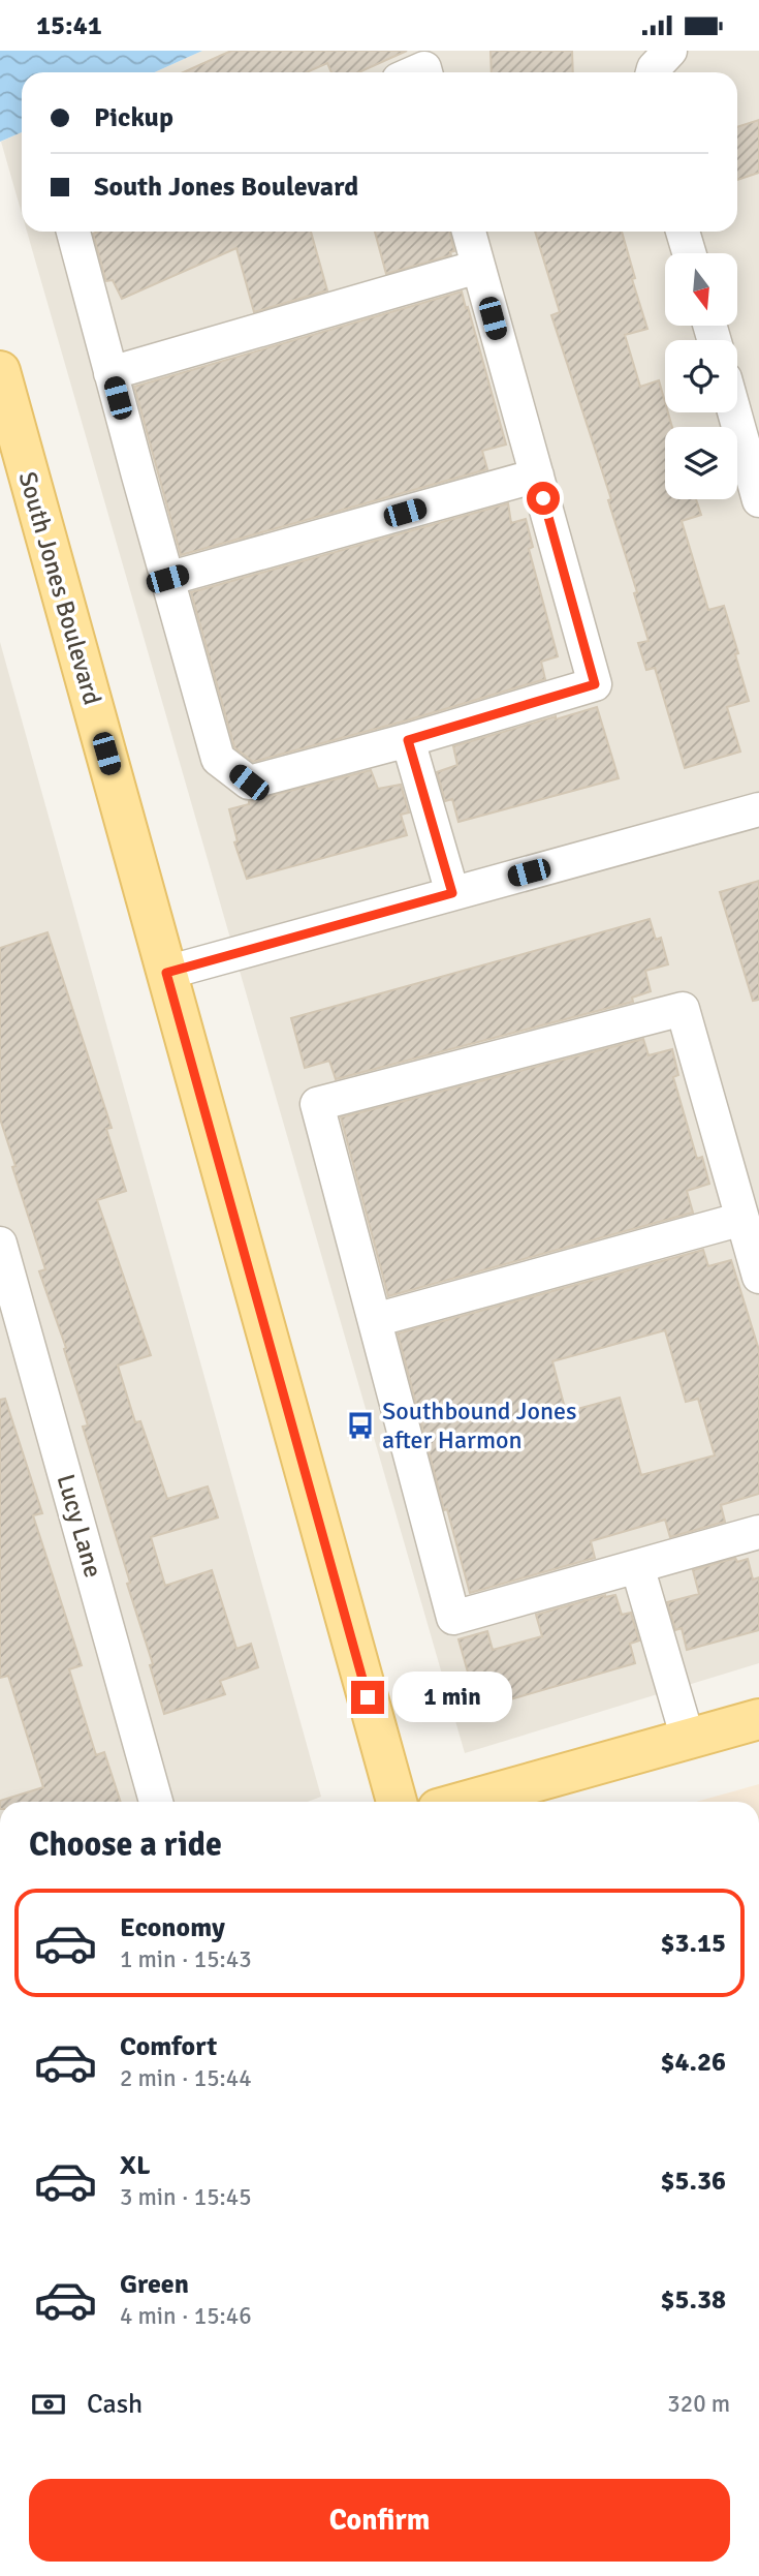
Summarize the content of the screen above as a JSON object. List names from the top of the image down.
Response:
{
  "streets": {
    "main road": ["South Jones Boulevard"],
    "street": ["Lucy Lane"]
  },
  "places": {
    "bus stop": ["Southbound Jones after Harmon"]
  },
  "north": "bottom",
  "page": {
    "status": "15:41",
    "banner": ["Pickup", "South Jones Boulevard"],
    "bubble": "1 min",
    "heading": "Choose a ride",
    "list": [
      {
        "name": "Economy",
        "note": "1 min · 15:43",
        "value": "$3.15"
      },
      {
        "name": "Comfort",
        "note": "2 min · 15:44",
        "value": "$4.26"
      },
      {
        "name": "XL",
        "note": "3 min · 15:45",
        "value": "$5.36"
      },
      {
        "name": "Green",
        "note": "4 min · 15:46",
        "value": "$5.38"
      }
    ],
    "pay": ["Cash", "320 m"],
    "buttons": "Confirm"
  }
}
